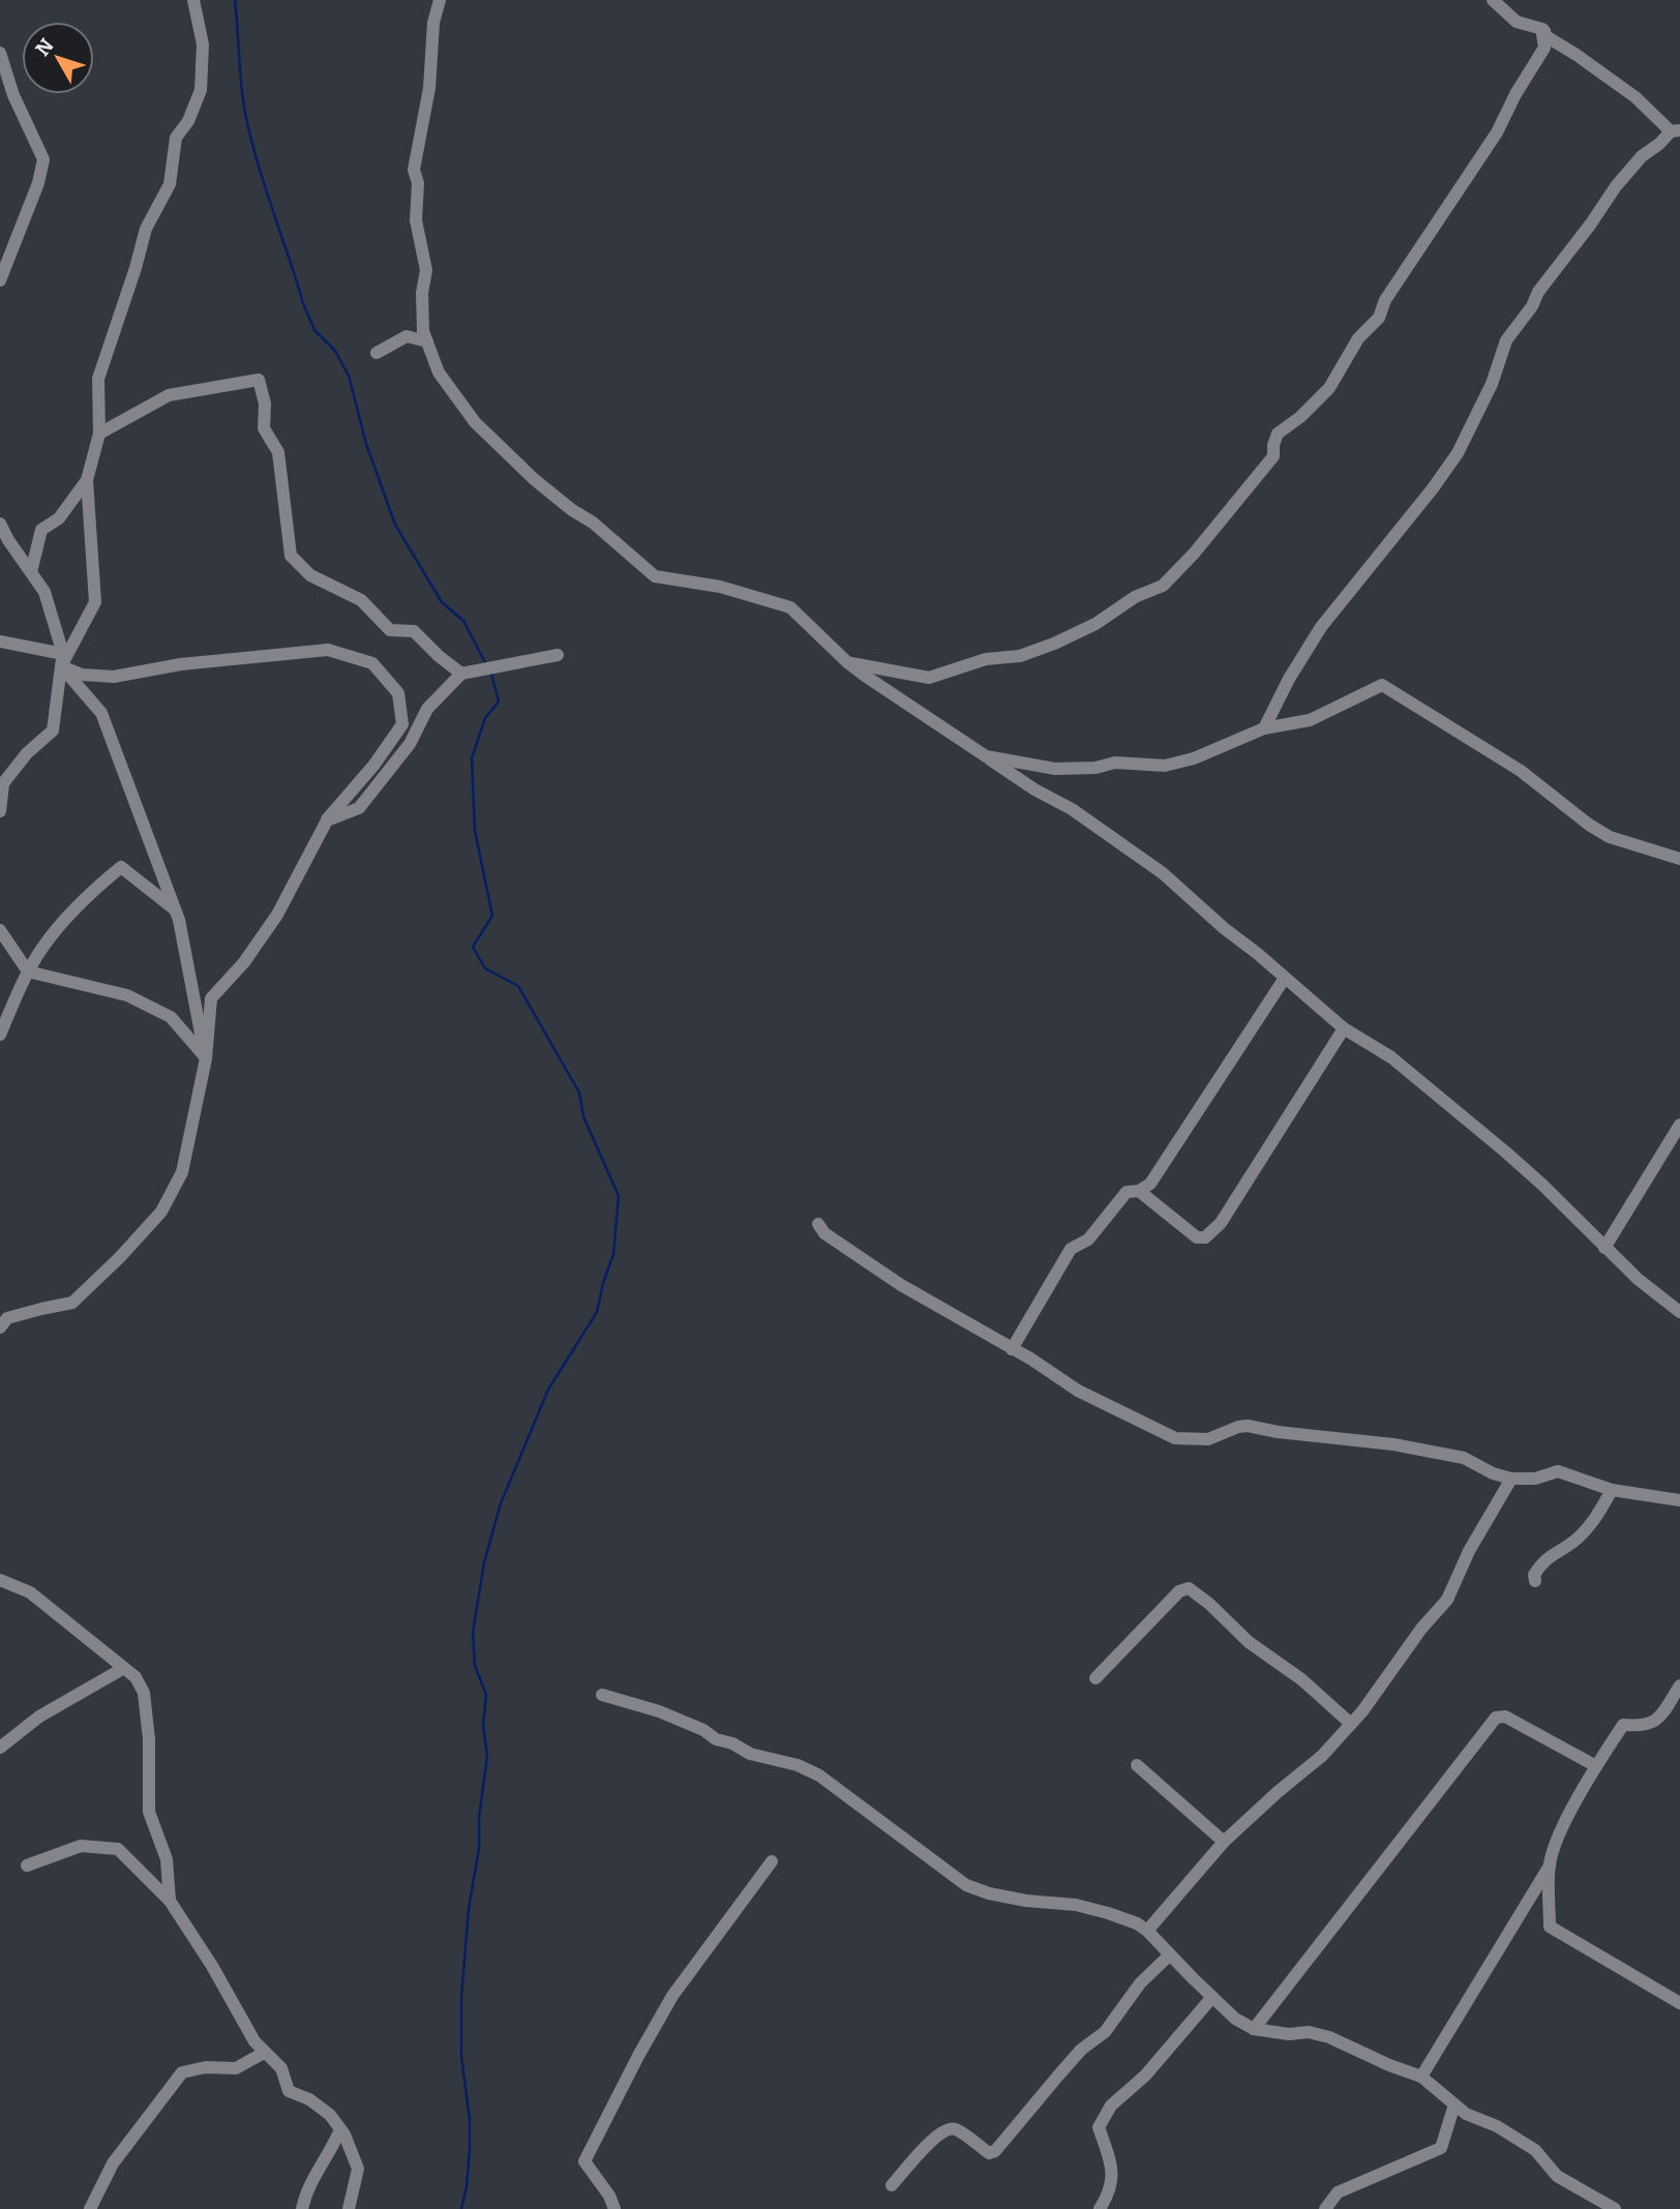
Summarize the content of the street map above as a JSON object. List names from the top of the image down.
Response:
{
  "north": "top left"
}
